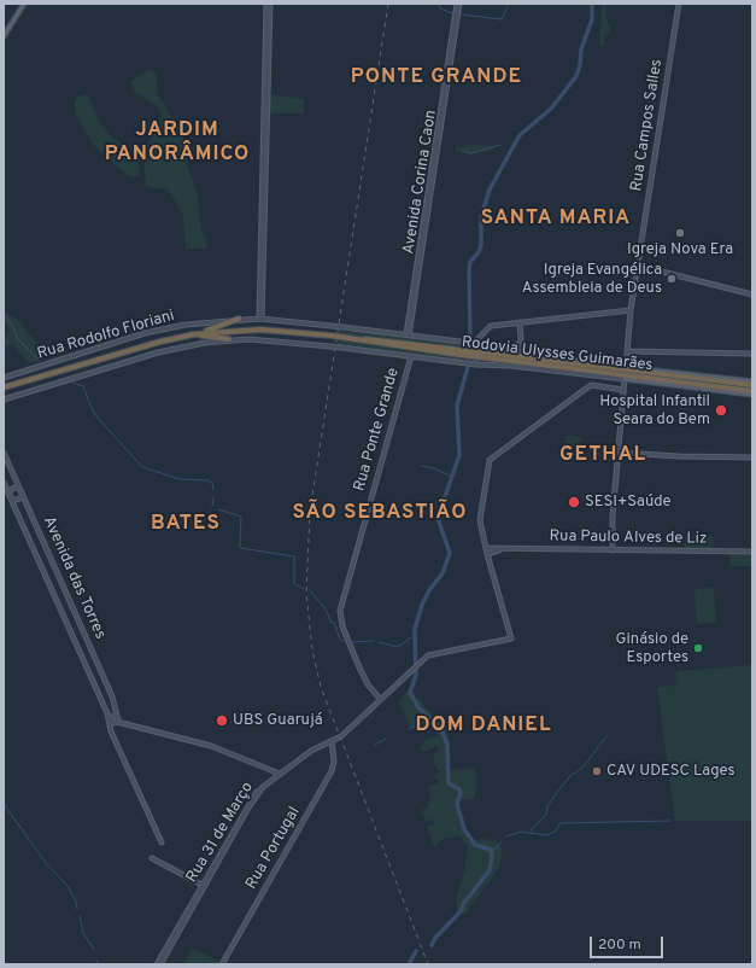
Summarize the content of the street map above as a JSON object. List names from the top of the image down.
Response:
{
  "streets": {
    "highway": ["Rodovia Ulysses Guimarães"],
    "main road": [
      "Rua Campos Salles",
      "Avenida Corina Caon",
      "Rua Rodolfo Floriani",
      "Rua Ponte Grande",
      "Rua Paulo Alves de Liz",
      "Avenida das Torres",
      "Rua 31 de Março",
      "Rua Portugal"
    ]
  },
  "crossings": [
    ["Avenida Corina Caon", "Rua Rodolfo Floriani"],
    ["Rua Ponte Grande", "Rua 31 de Março"],
    ["Rua Paulo Alves de Liz", "Rua 31 de Março"],
    ["Rua 31 de Março", "Rua Portugal"]
  ],
  "districts": [
    "PONTE GRANDE",
    "JARDIM PANORÂMICO",
    "SANTA MARIA",
    "GETHAL",
    "SÃO SEBASTIÃO",
    "BATES",
    "DOM DANIEL"
  ],
  "places": [
    "Igreja Nova Era",
    "Igreja Evangélica Assembleia de Deus",
    "Hospital Infantil Seara do Bem",
    "SESI+Saúde",
    "Ginásio de Esportes",
    "UBS Guarujá",
    "CAV UDESC Lages"
  ],
  "scale_bar": "200 m"
}
